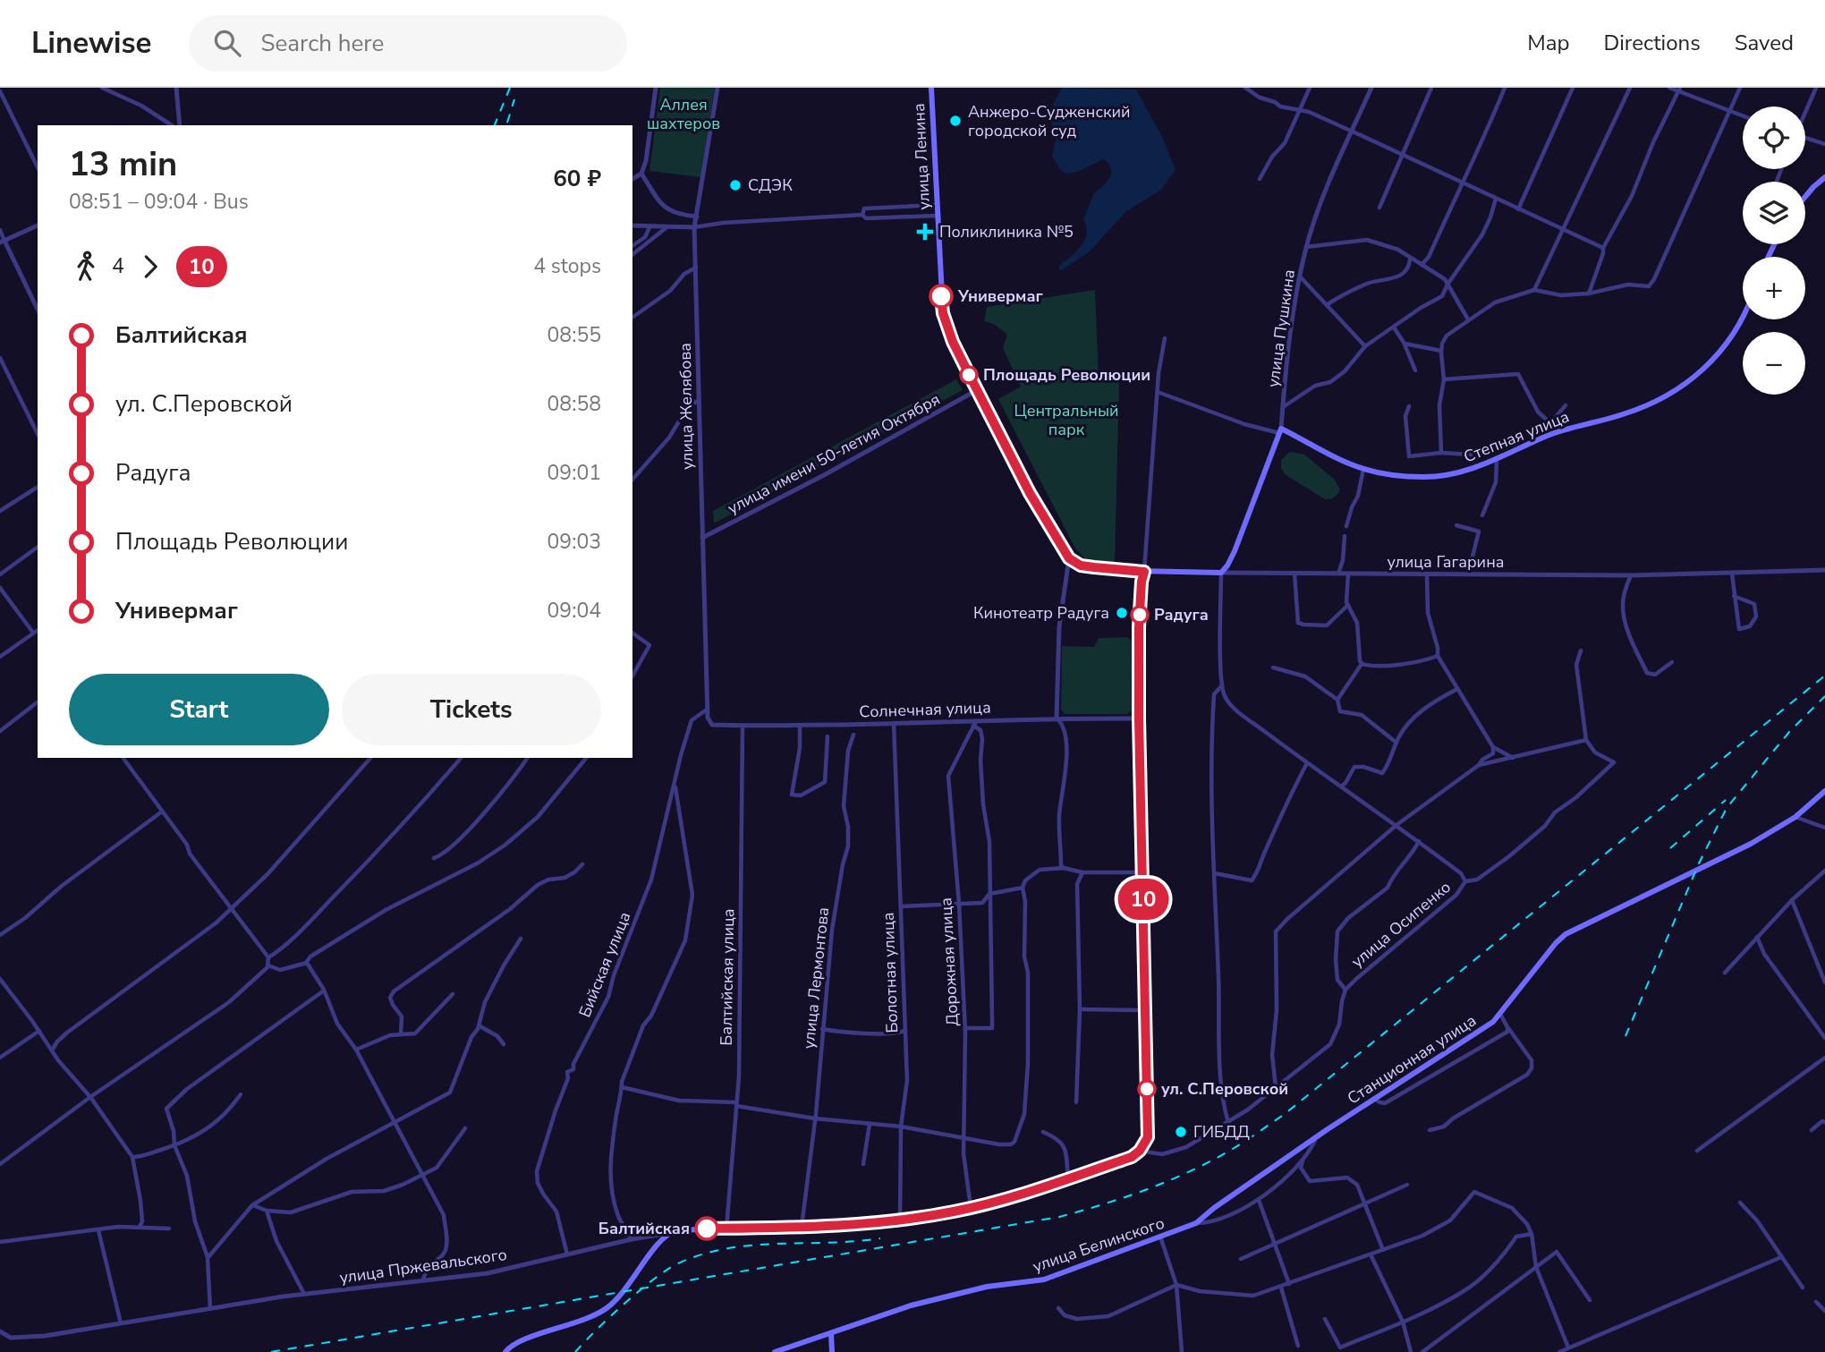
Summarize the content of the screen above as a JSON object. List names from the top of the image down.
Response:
{
  "streets": {
    "main road": [
      "улица Ленина",
      "улица Пушкина",
      "Степная улица",
      "улица Гагарина",
      "Станционная улица",
      "улица Белинского",
      "улица Пржевальского"
    ],
    "street": [
      "улица Желябова",
      "улица имени 50-летия Октября",
      "Солнечная улица",
      "улица Осипенко",
      "Дорожная улица",
      "Бийская улица",
      "Болотная улица",
      "Балтийская улица",
      "улица Лермонтова"
    ]
  },
  "crossings": [
    ["улица Ленина", "улица имени 50-летия Октября"],
    ["улица Ленина", "улица Гагарина"],
    ["улица Пушкина", "Степная улица"],
    ["улица Пушкина", "улица Гагарина"],
    ["улица Желябова", "улица имени 50-летия Октября"],
    ["улица Желябова", "Солнечная улица"],
    ["улица Желябова", "Бийская улица"],
    ["Солнечная улица", "Дорожная улица"],
    ["Солнечная улица", "Болотная улица"],
    ["Солнечная улица", "Балтийская улица"],
    ["Дорожная улица", "улица Пржевальского"],
    ["Бийская улица", "улица Пржевальского"],
    ["Болотная улица", "улица Пржевальского"],
    ["Балтийская улица", "улица Пржевальского"],
    ["улица Лермонтова", "улица Пржевальского"],
    ["Станционная улица", "улица Белинского"]
  ],
  "parks": ["Аллея шахтеров", "Центральный парк"],
  "places": {
    "other": [
      "Анжеро-Судженский городской суд",
      "СДЭК",
      "Универмаг",
      "Площадь Революции",
      "Кинотеатр Радуга",
      "Радуга",
      "ул. С.Перовской",
      "ГИБДД",
      "Балтийская"
    ],
    "health": ["Поликлиника №5"]
  },
  "lines": ["bus line 10"],
  "page": {
    "header": "Linewise",
    "search": "Search here",
    "nav": ["Map", "Directions", "Saved"],
    "on_map": "10",
    "map_buttons": ["+", "−"],
    "heading": ["13 min", "08:51 – 09:04 · Bus", "60 ₽"],
    "legs": ["4", "10", "4 stops"],
    "list": [
      {
        "name": "Балтийская",
        "value": "08:55"
      },
      {
        "name": "ул. С.Перовской",
        "value": "08:58"
      },
      {
        "name": "Радуга",
        "value": "09:01"
      },
      {
        "name": "Площадь Революции",
        "value": "09:03"
      },
      {
        "name": "Универмаг",
        "value": "09:04"
      }
    ],
    "buttons": ["Start", "Tickets"]
  }
}
